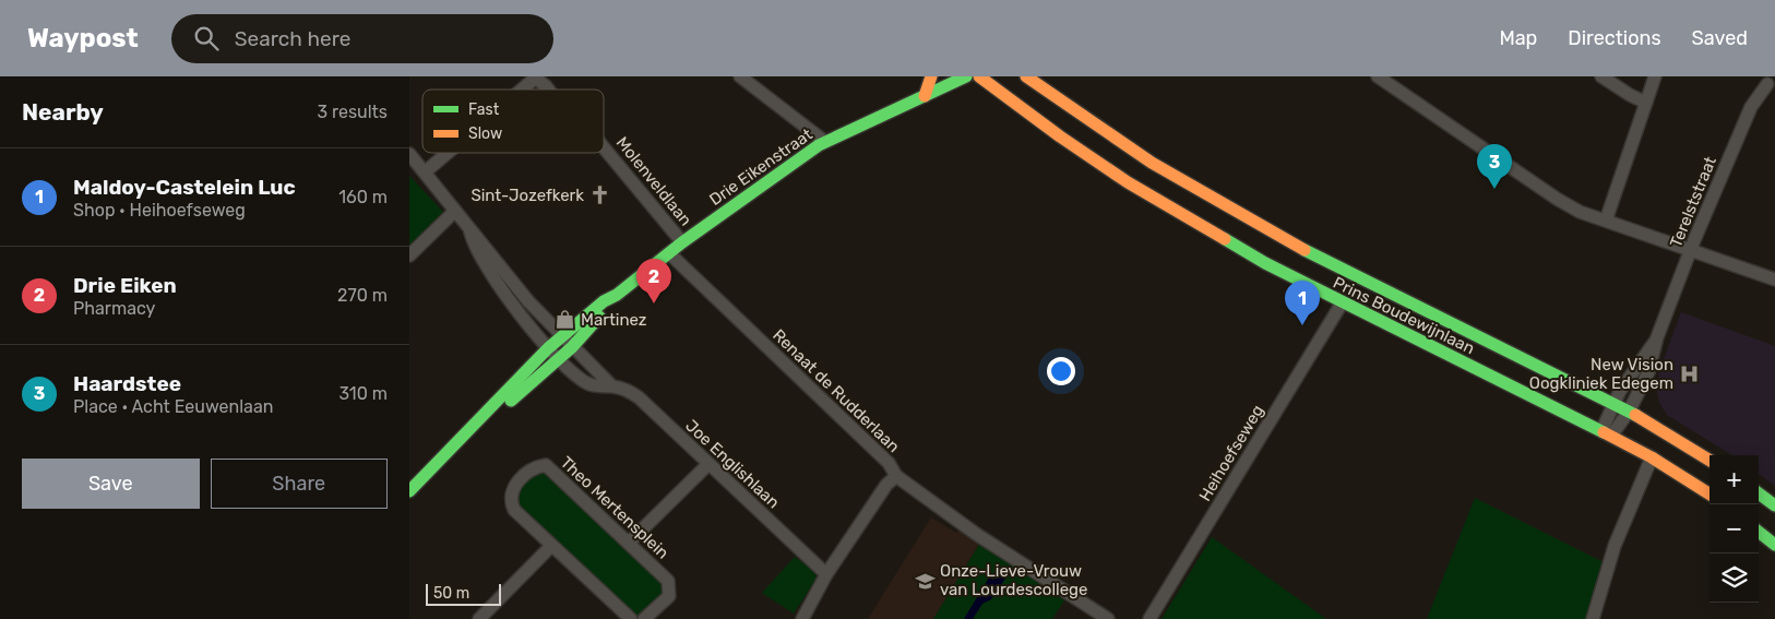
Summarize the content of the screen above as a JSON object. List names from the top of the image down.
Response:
{
  "streets": {
    "main road": ["Drie Eikenstraat", "Prins Boudewijnlaan"],
    "street": [
      "Molenveldlaan",
      "Terelststraat",
      "Renaat de Rudderlaan",
      "Heihoefseweg",
      "Joe Englishlaan",
      "Theo Mertensplein"
    ]
  },
  "crossings": [
    ["Drie Eikenstraat", "Molenveldlaan"],
    ["Drie Eikenstraat", "Renaat de Rudderlaan"],
    ["Drie Eikenstraat", "Joe Englishlaan"],
    ["Terelststraat", "Prins Boudewijnlaan"],
    ["Prins Boudewijnlaan", "Heihoefseweg"]
  ],
  "places": {
    "church": ["Sint-Jozefkerk"],
    "shop": ["Martinez"],
    "hospital": ["New Vision Oogkliniek Edegem"],
    "school or university": ["Onze-Lieve-Vrouw van Lourdescollege"]
  },
  "legend": ["Fast", "Slow"],
  "scale_bar": "50 m",
  "page": {
    "header": "Waypost",
    "search": "Search here",
    "nav": ["Map", "Directions", "Saved"],
    "heading": ["Nearby", "3 results"],
    "pins": ["3", "2", "1"],
    "list": [
      {
        "mark": "1",
        "name": "Maldoy-Castelein Luc",
        "note": "Shop · Heihoefseweg",
        "value": "160 m"
      },
      {
        "mark": "2",
        "name": "Drie Eiken",
        "note": "Pharmacy",
        "value": "270 m"
      },
      {
        "mark": "3",
        "name": "Haardstee",
        "note": "Place · Acht Eeuwenlaan",
        "value": "310 m"
      }
    ],
    "buttons": ["Save", "Share"],
    "map_buttons": ["+", "−"],
    "scale": "50 m"
  }
}
